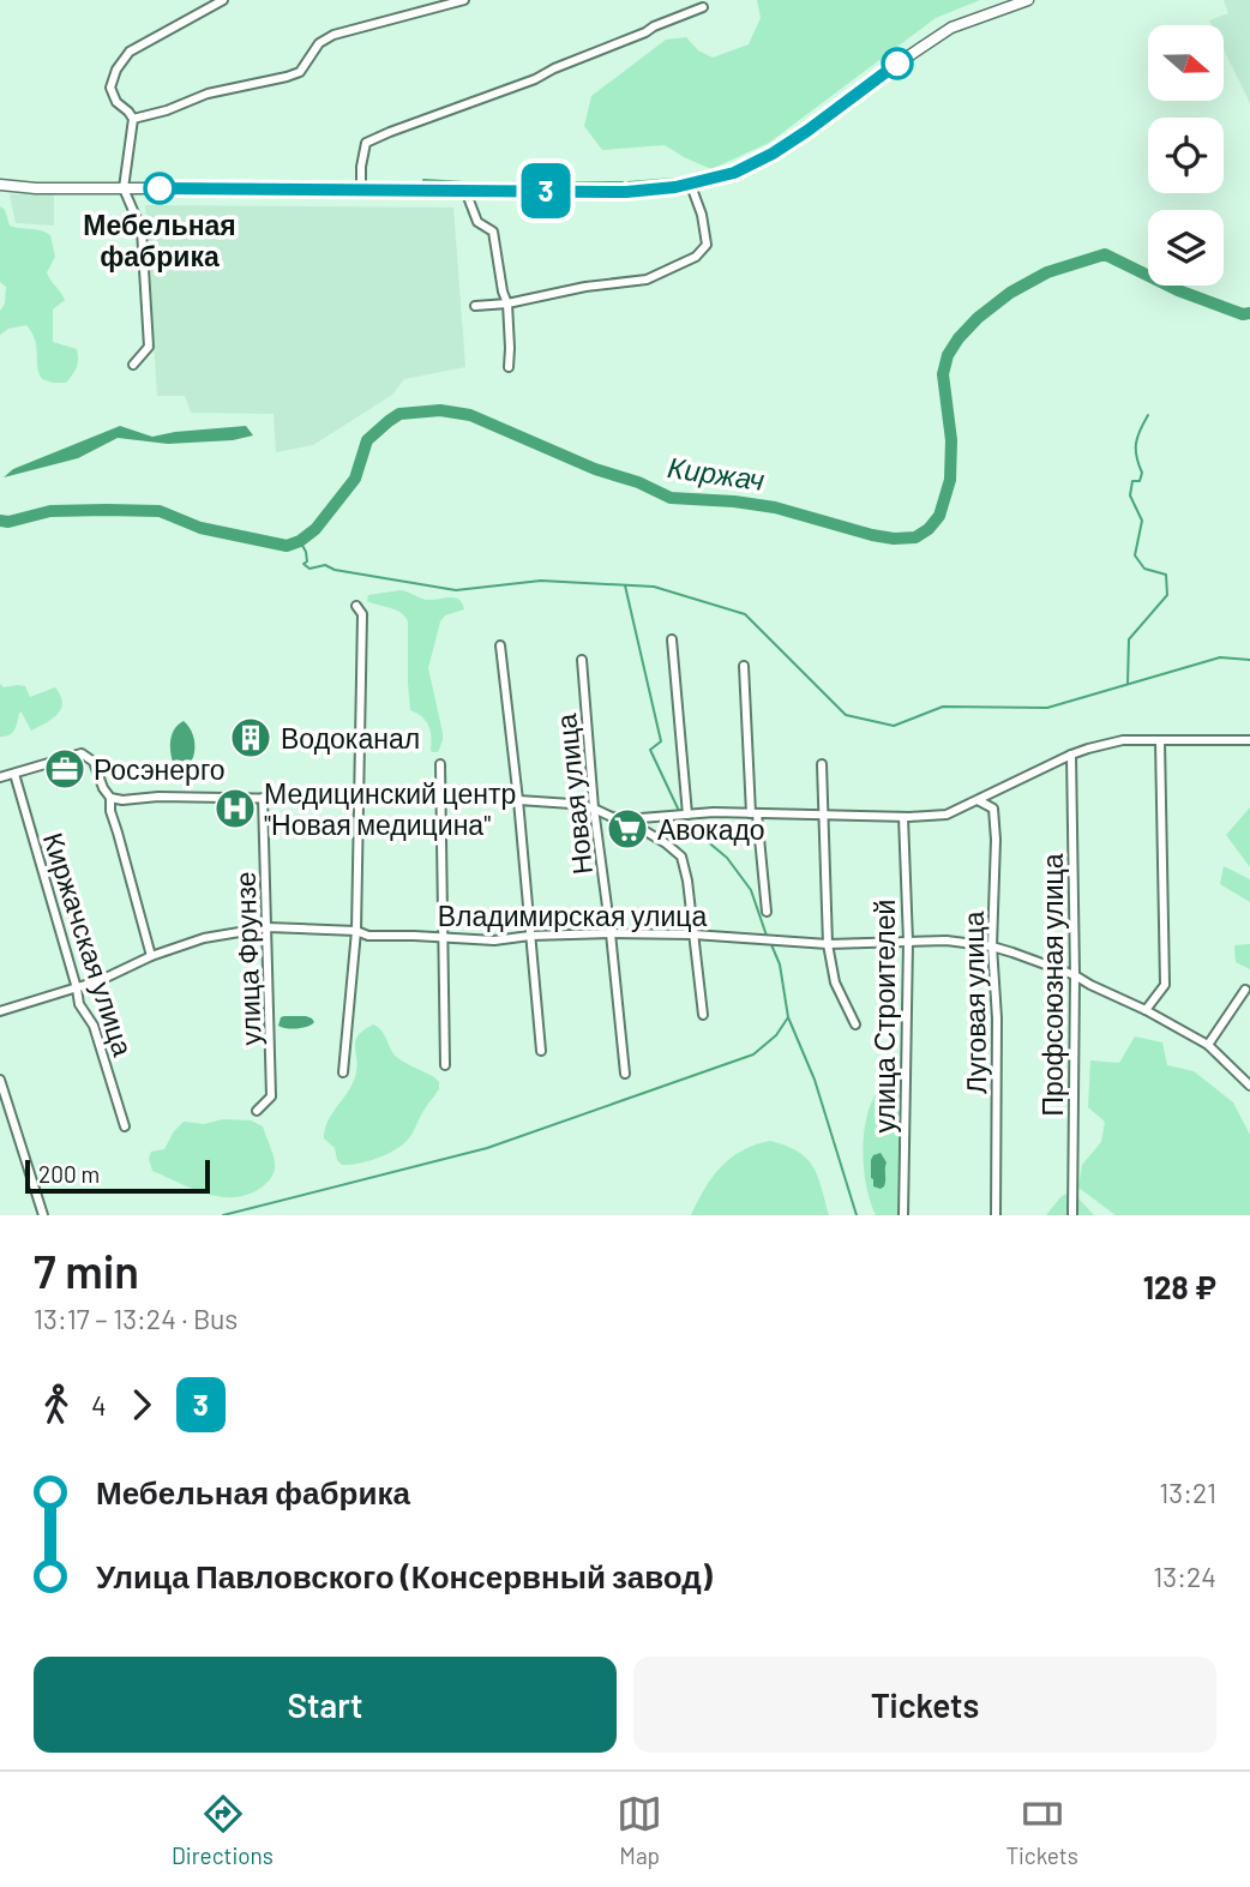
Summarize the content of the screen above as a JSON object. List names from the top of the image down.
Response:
{
  "streets": {
    "street": [
      "Новая улица",
      "Владимирская улица",
      "Киржачская улица",
      "улица Фрунзе",
      "Профсоюзная улица",
      "Луговая улица",
      "улица Строителей"
    ]
  },
  "crossings": [
    ["Новая улица", "Владимирская улица"],
    ["Владимирская улица", "Киржачская улица"],
    ["Владимирская улица", "улица Фрунзе"],
    ["Владимирская улица", "Профсоюзная улица"],
    ["Владимирская улица", "Луговая улица"],
    ["Владимирская улица", "улица Строителей"]
  ],
  "water": ["Киржач"],
  "places": {
    "other": ["Мебельная фабрика"],
    "building": ["Водоканал"],
    "office": ["Росэнерго"],
    "hospital": ["Медицинский центр \"Новая медицина\""],
    "supermarket": ["Авокадо"]
  },
  "lines": ["bus line 3"],
  "scale_bar": "200 m",
  "north": "right",
  "page": {
    "on_map": "3",
    "scale": "200 m",
    "heading": ["7 min", "13:17 – 13:24 · Bus", "128 ₽"],
    "legs": ["4", "3"],
    "list": [
      {
        "name": "Мебельная фабрика",
        "value": "13:21"
      },
      {
        "name": "Улица Павловского (Консервный завод)",
        "value": "13:24"
      }
    ],
    "buttons": ["Start", "Tickets"],
    "tabs": ["Directions", "Map", "Tickets"]
  }
}
